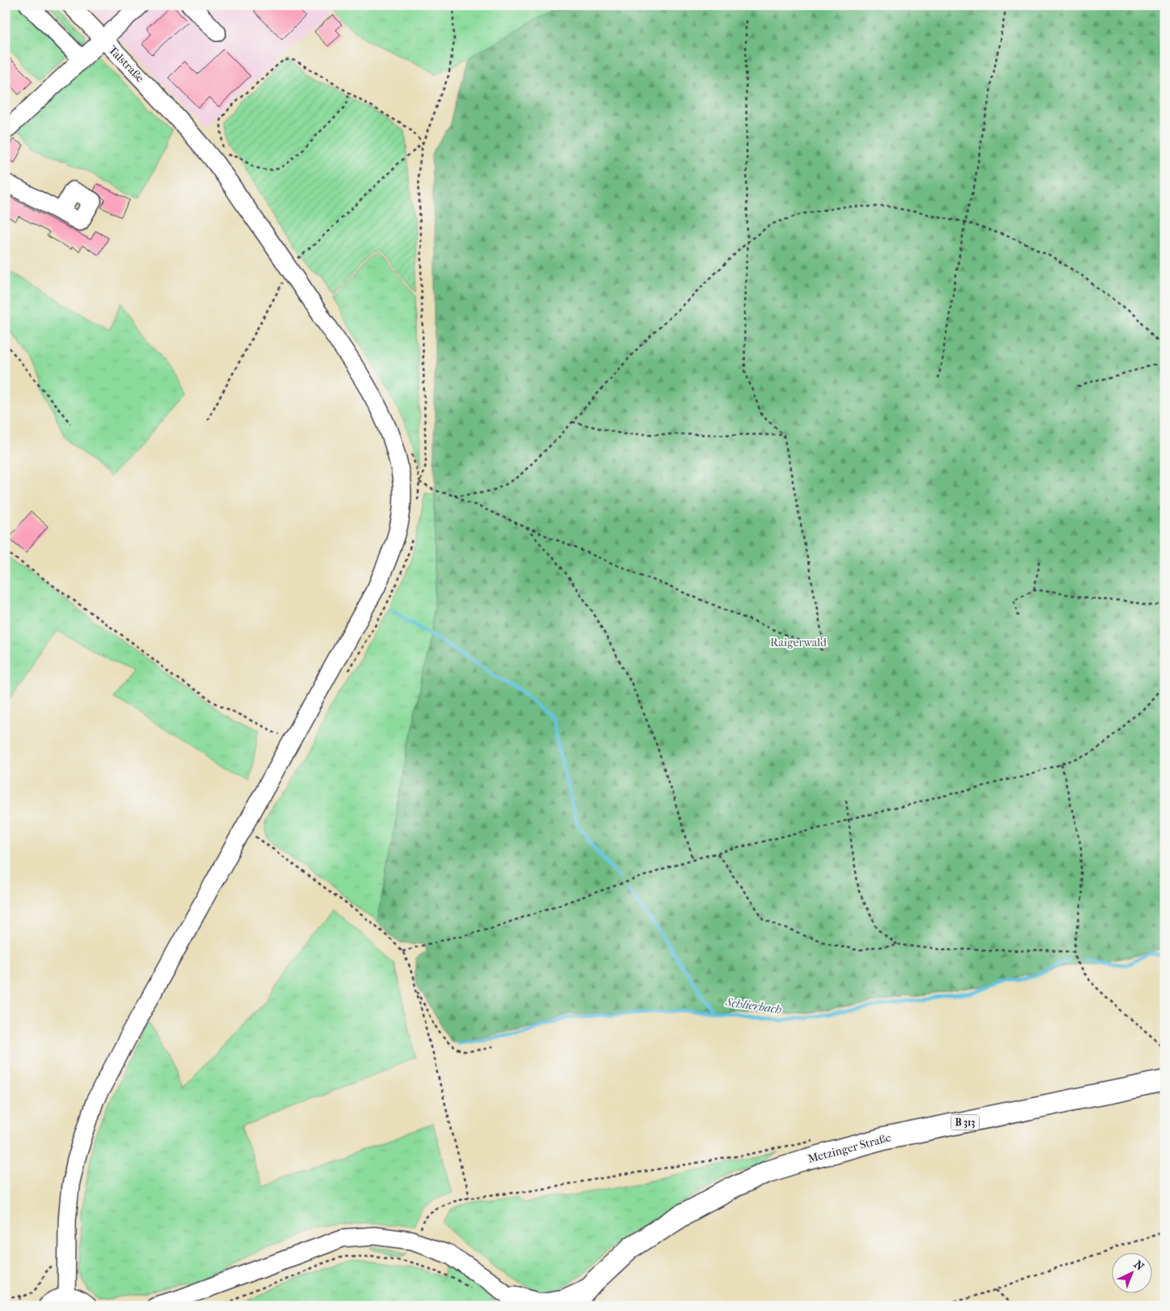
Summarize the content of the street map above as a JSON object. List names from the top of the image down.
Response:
{
  "streets": {
    "main road": ["B 313", "Metzinger Straße"],
    "street": ["Talstraße"]
  },
  "water": ["Schlierbach"],
  "parks": ["Raigerwald"],
  "north": "top right"
}
